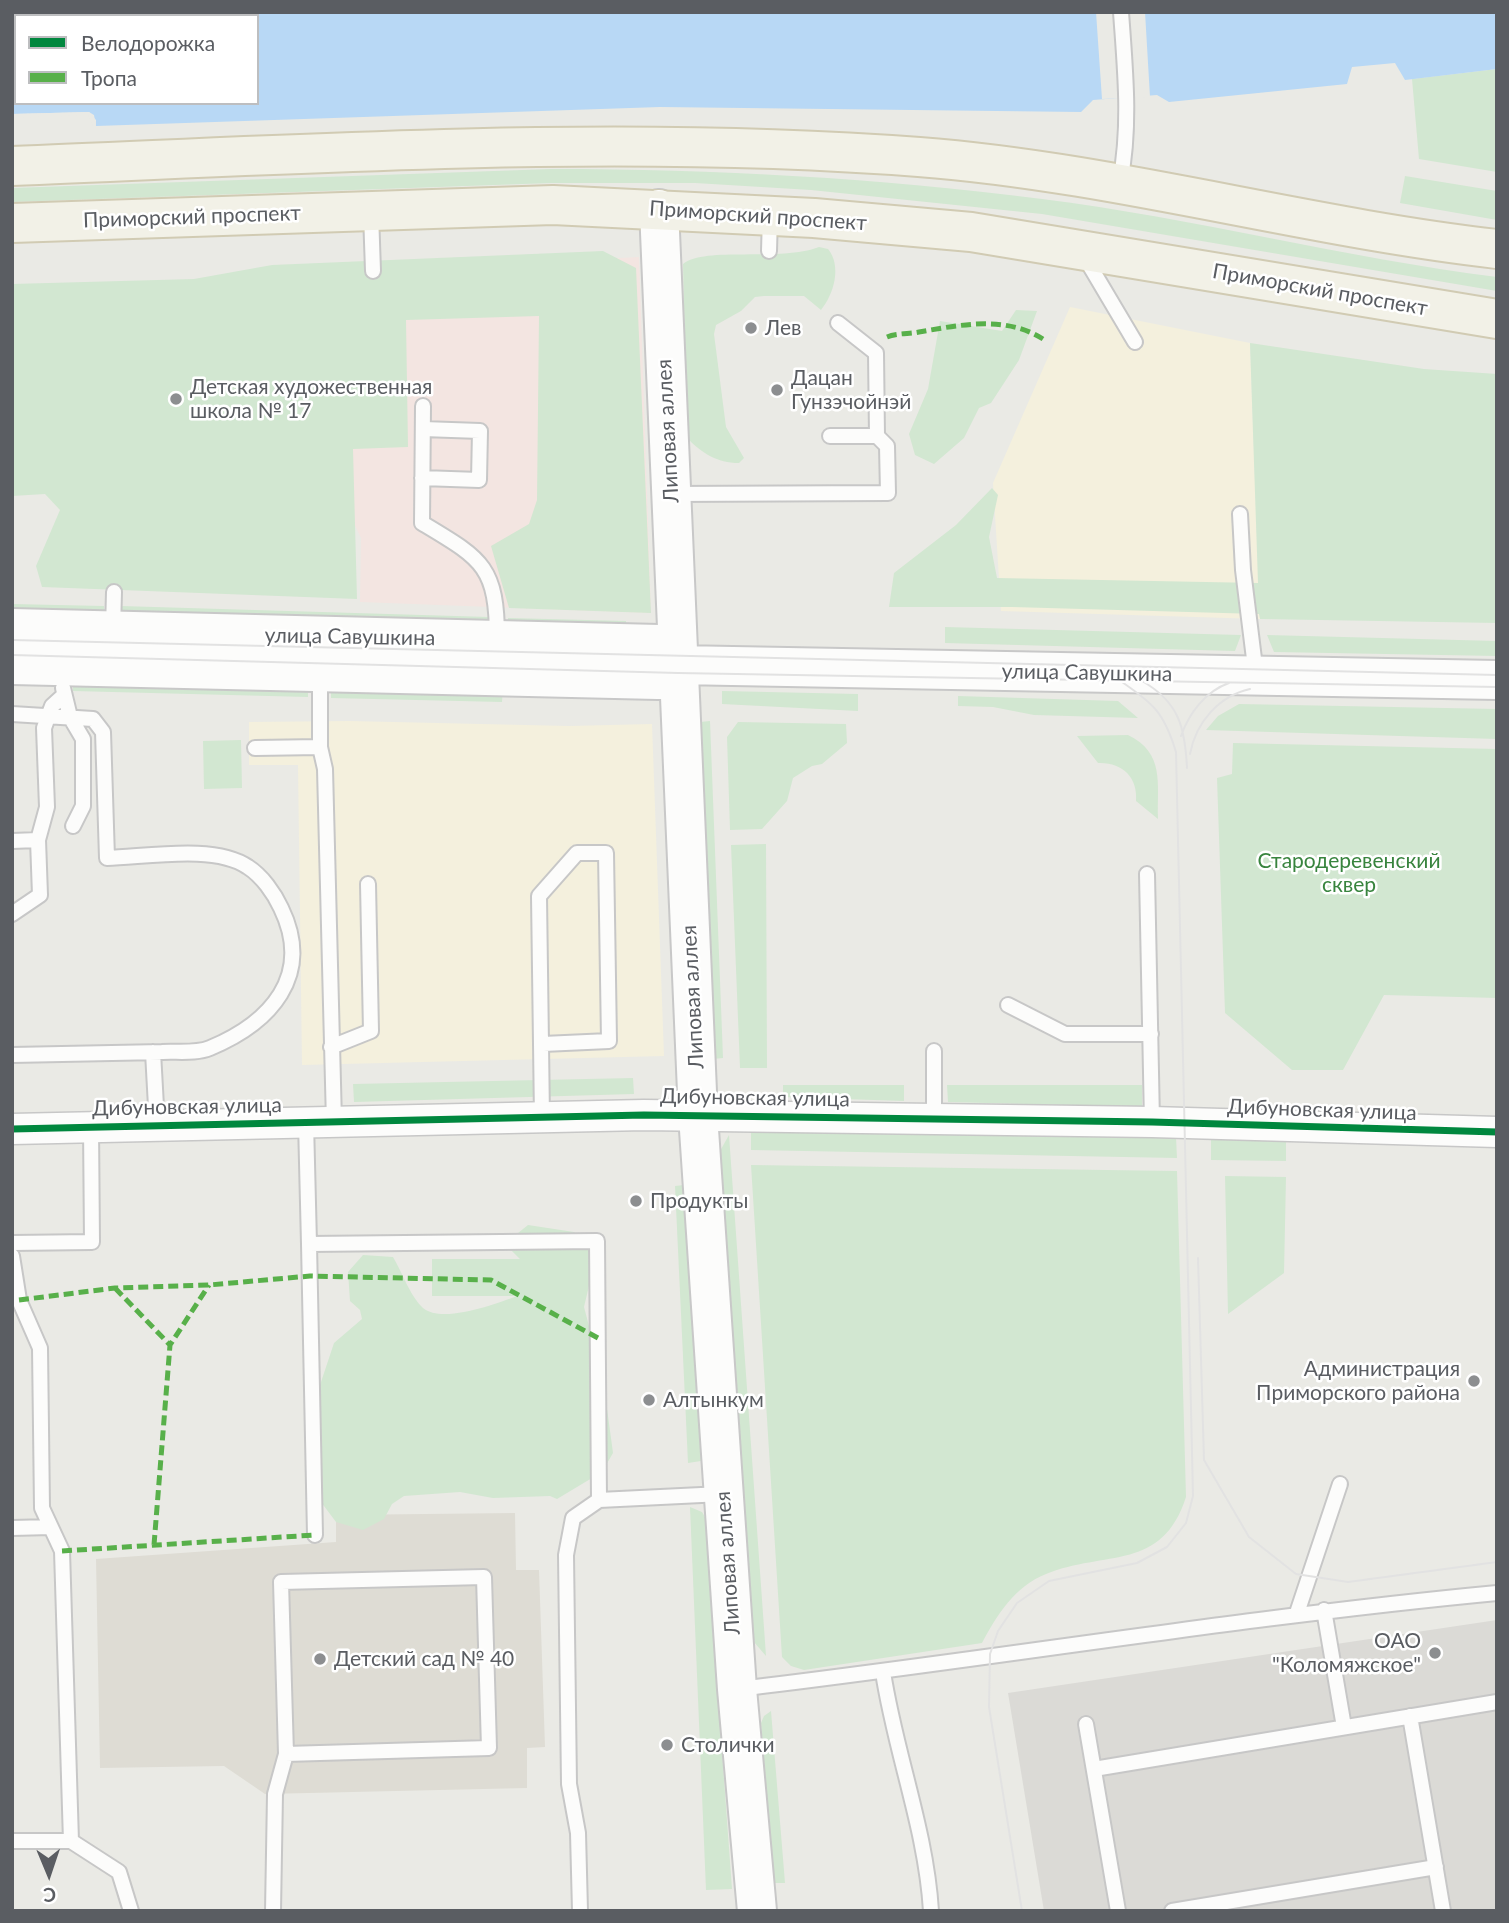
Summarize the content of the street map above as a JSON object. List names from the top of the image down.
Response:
{
  "streets": {
    "main road": ["Приморский проспект", "Липовая аллея", "улица Савушкина"],
    "street": ["Дибуновская улица"]
  },
  "crossings": [
    ["Приморский проспект", "Липовая аллея"],
    ["Липовая аллея", "улица Савушкина"],
    ["Липовая аллея", "Дибуновская улица"]
  ],
  "parks": ["Стародеревенский сквер"],
  "places": [
    "Лев",
    "Дацан Гунзэчойнэй",
    "Детская художественная школа № 17",
    "Продукты",
    "Администрация Приморского района",
    "Алтынкум",
    "ОАО \"Коломяжское\"",
    "Детский сад № 40",
    "Столички"
  ],
  "legend": ["Велодорожка", "Тропа"],
  "north": "bottom"
}
